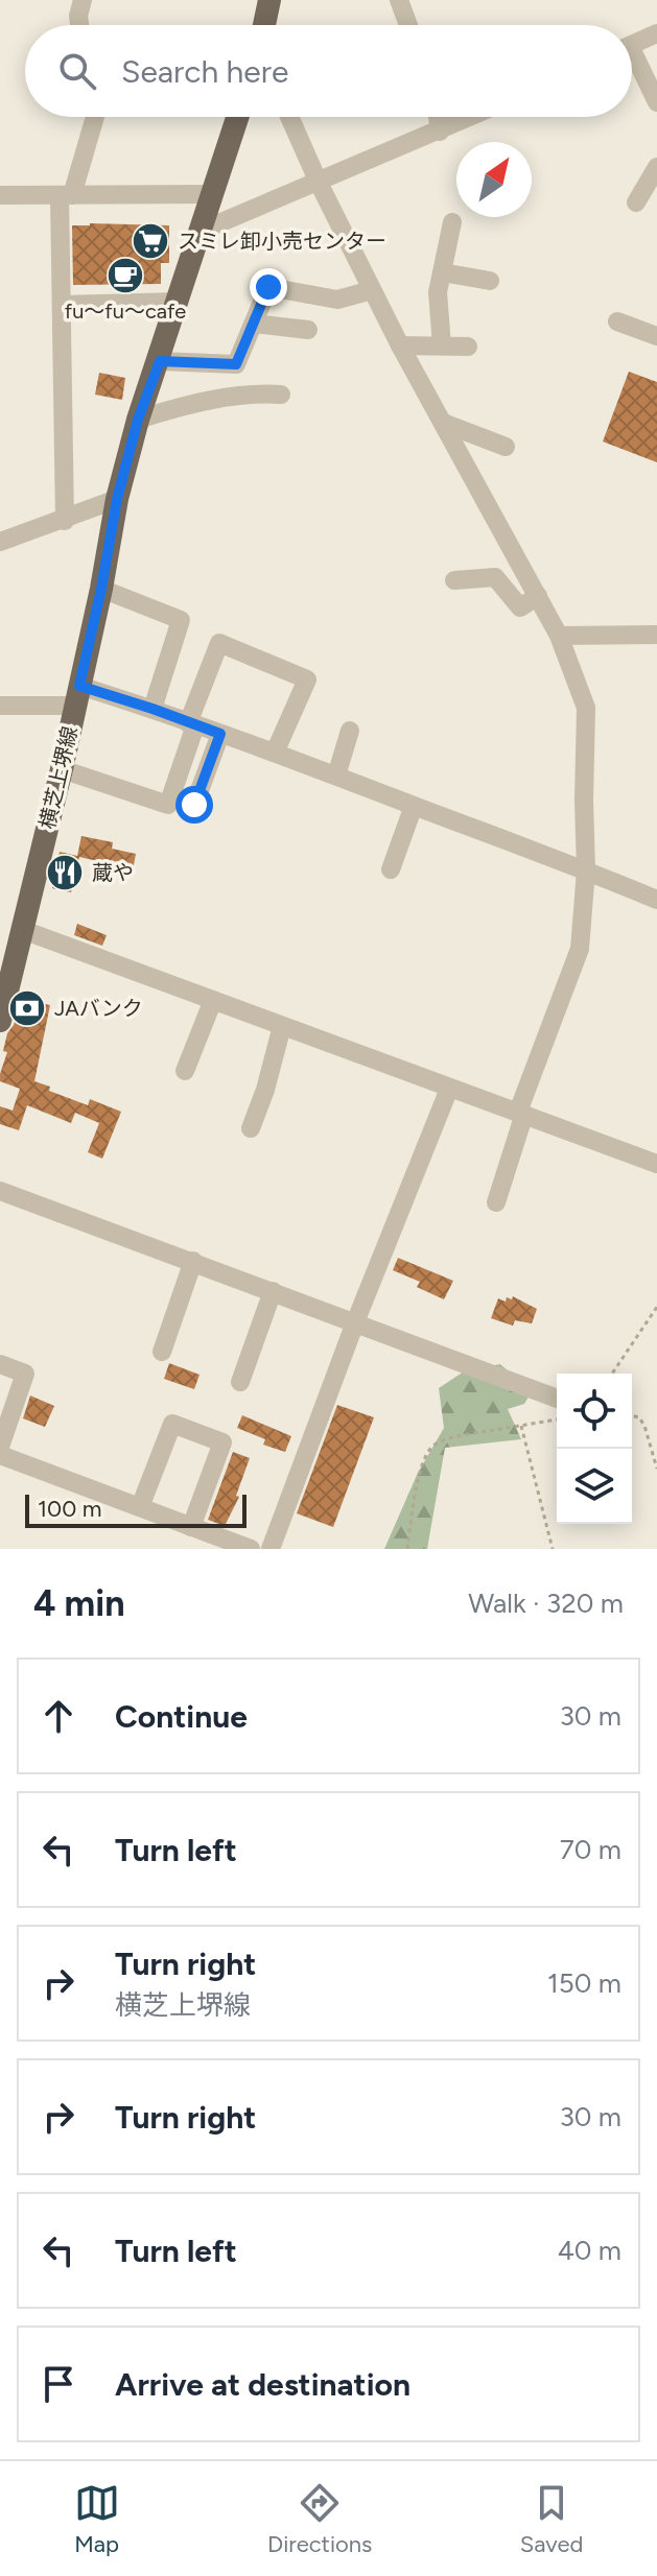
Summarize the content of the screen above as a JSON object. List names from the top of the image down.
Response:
{
  "streets": {
    "main road": ["横芝上堺線"]
  },
  "places": {
    "supermarket": ["スミレ卸小売センター"],
    "cafe": ["fu～fu～cafe"],
    "restaurant": ["蔵や"],
    "bank": ["JAバンク"]
  },
  "scale_bar": "100 m",
  "north": "top right",
  "page": {
    "search": "Search here",
    "scale": "100 m",
    "heading": ["4 min", "Walk · 320 m"],
    "list": [
      ["Continue", "30 m"],
      ["Turn left", "70 m"],
      ["Turn right", "横芝上堺線", "150 m"],
      ["Turn right", "30 m"],
      ["Turn left", "40 m"],
      "Arrive at destination"
    ],
    "nav": ["Map", "Directions", "Saved"]
  }
}
